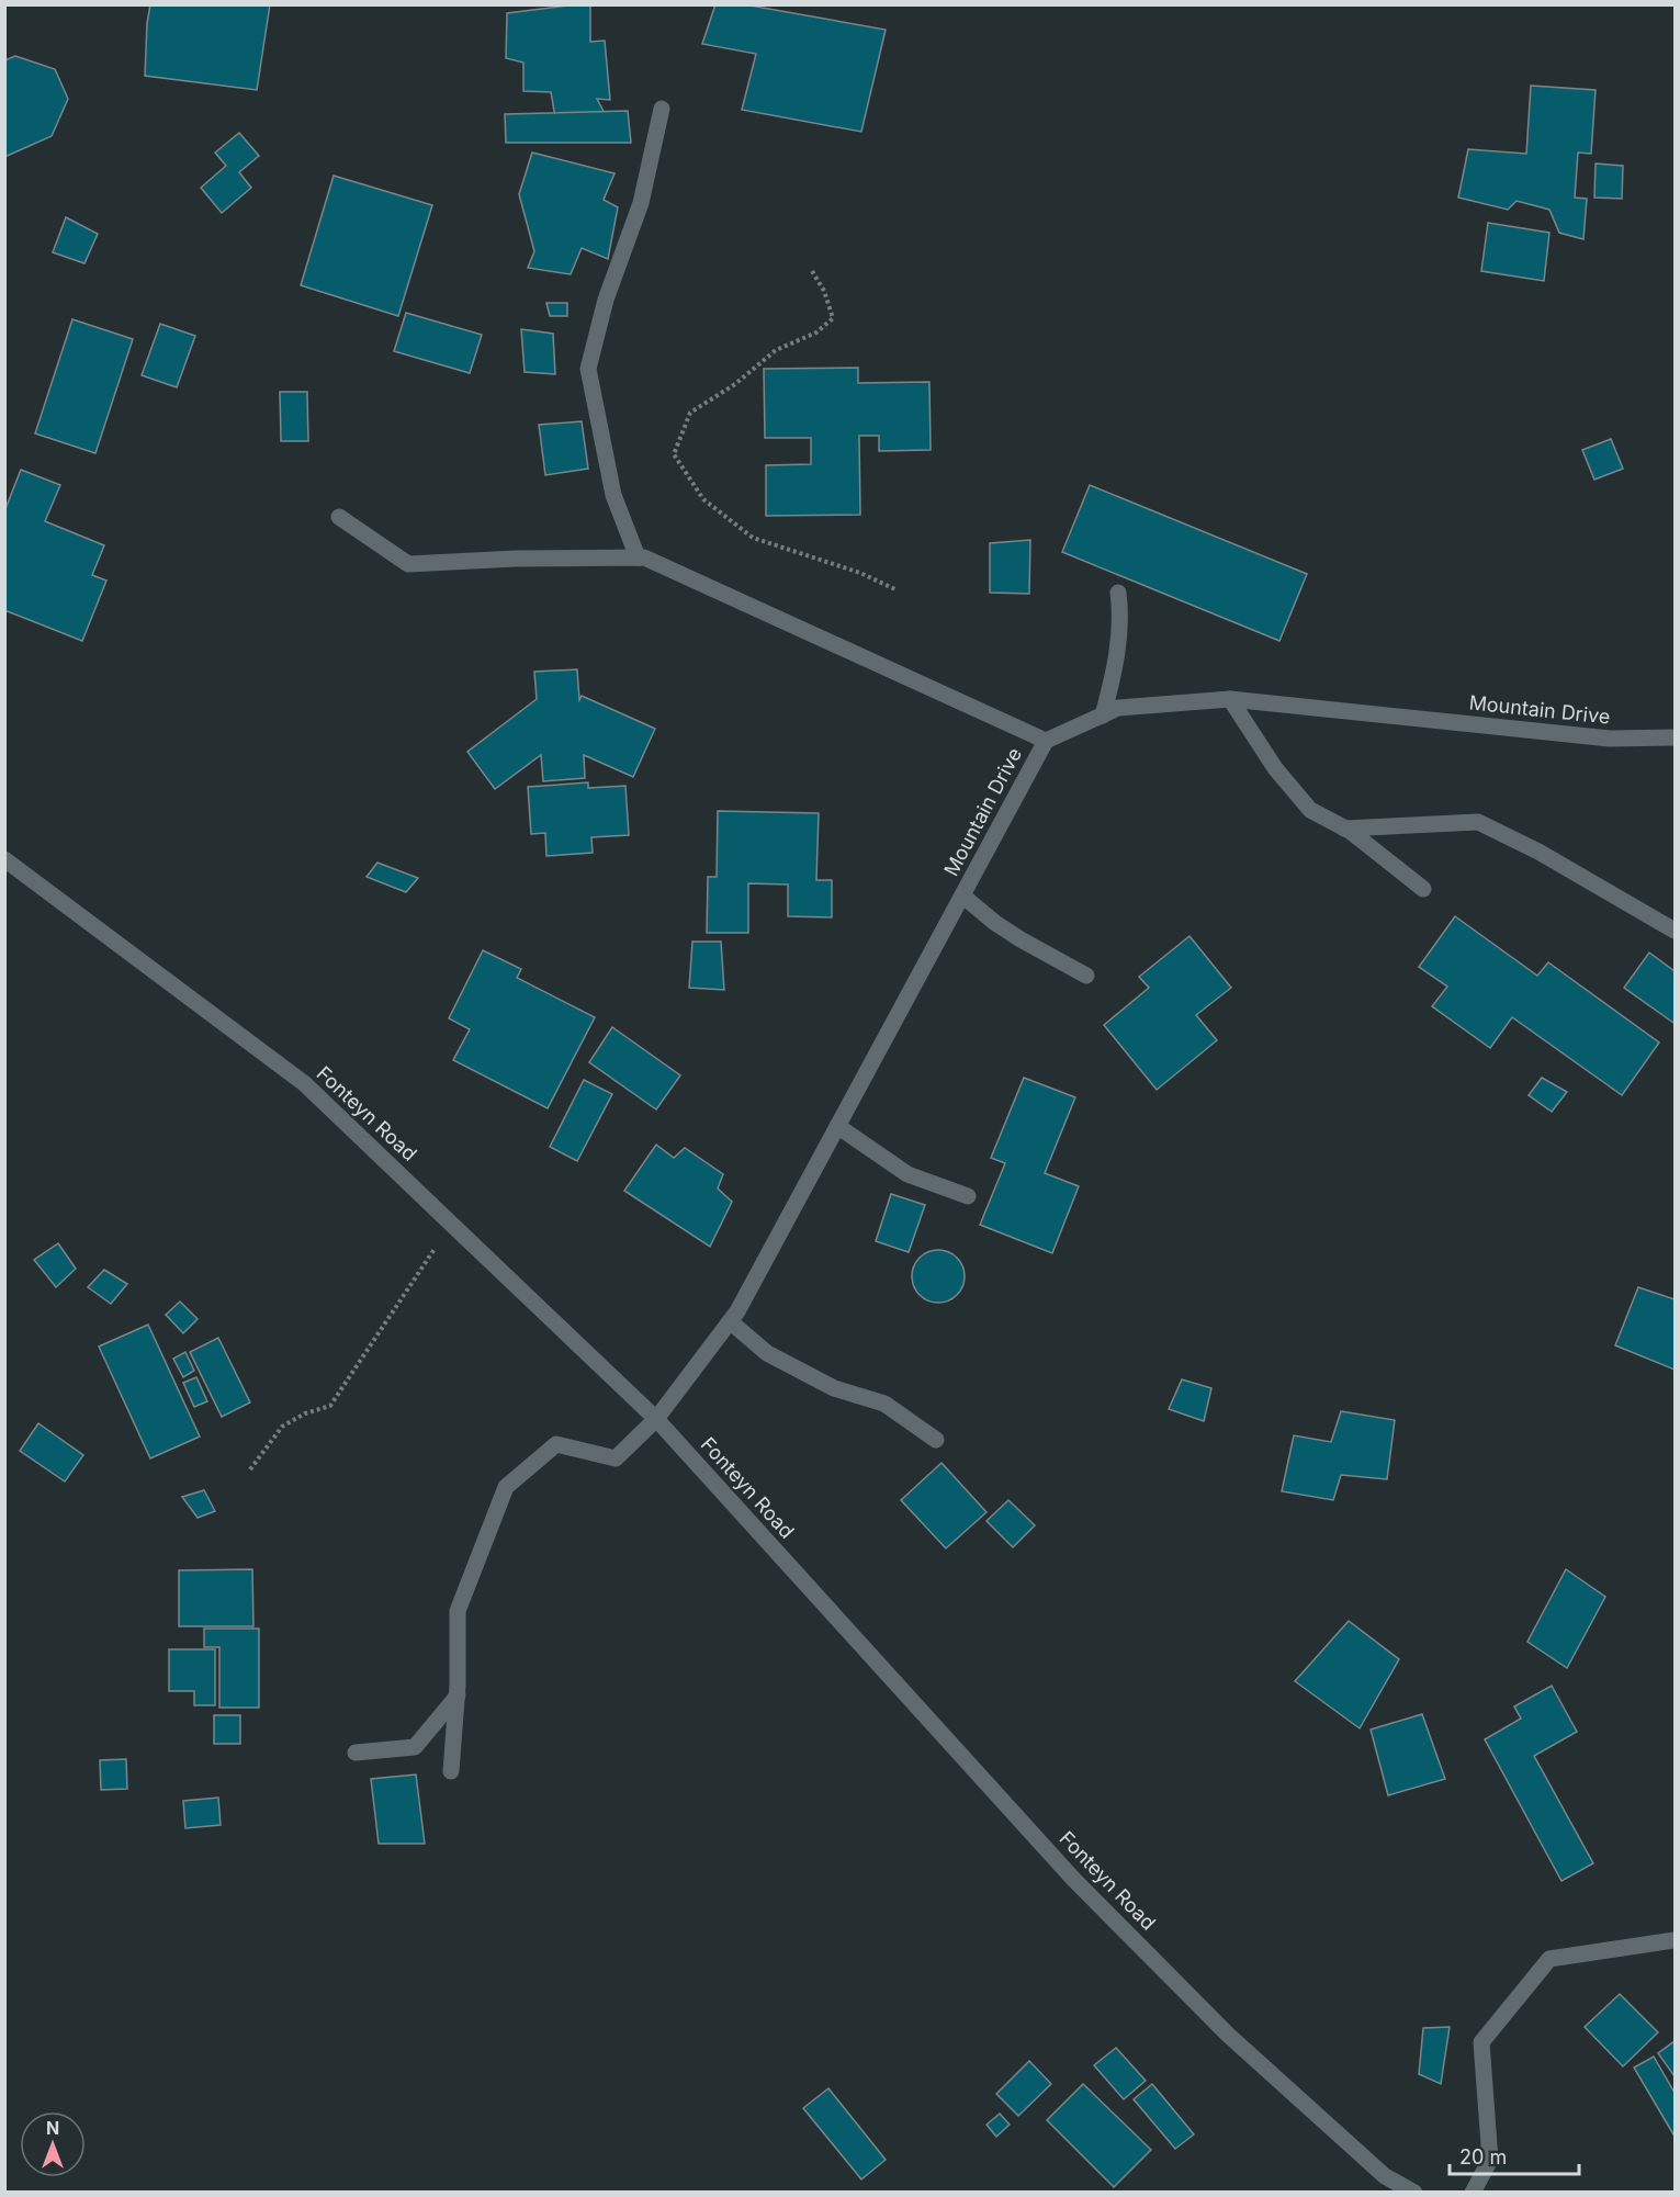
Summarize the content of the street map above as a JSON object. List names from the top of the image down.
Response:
{
  "streets": {
    "street": ["Mountain Drive", "Fonteyn Road"]
  },
  "crossings": [
    ["Mountain Drive", "Fonteyn Road"]
  ],
  "scale_bar": "20 m",
  "north": "top"
}
